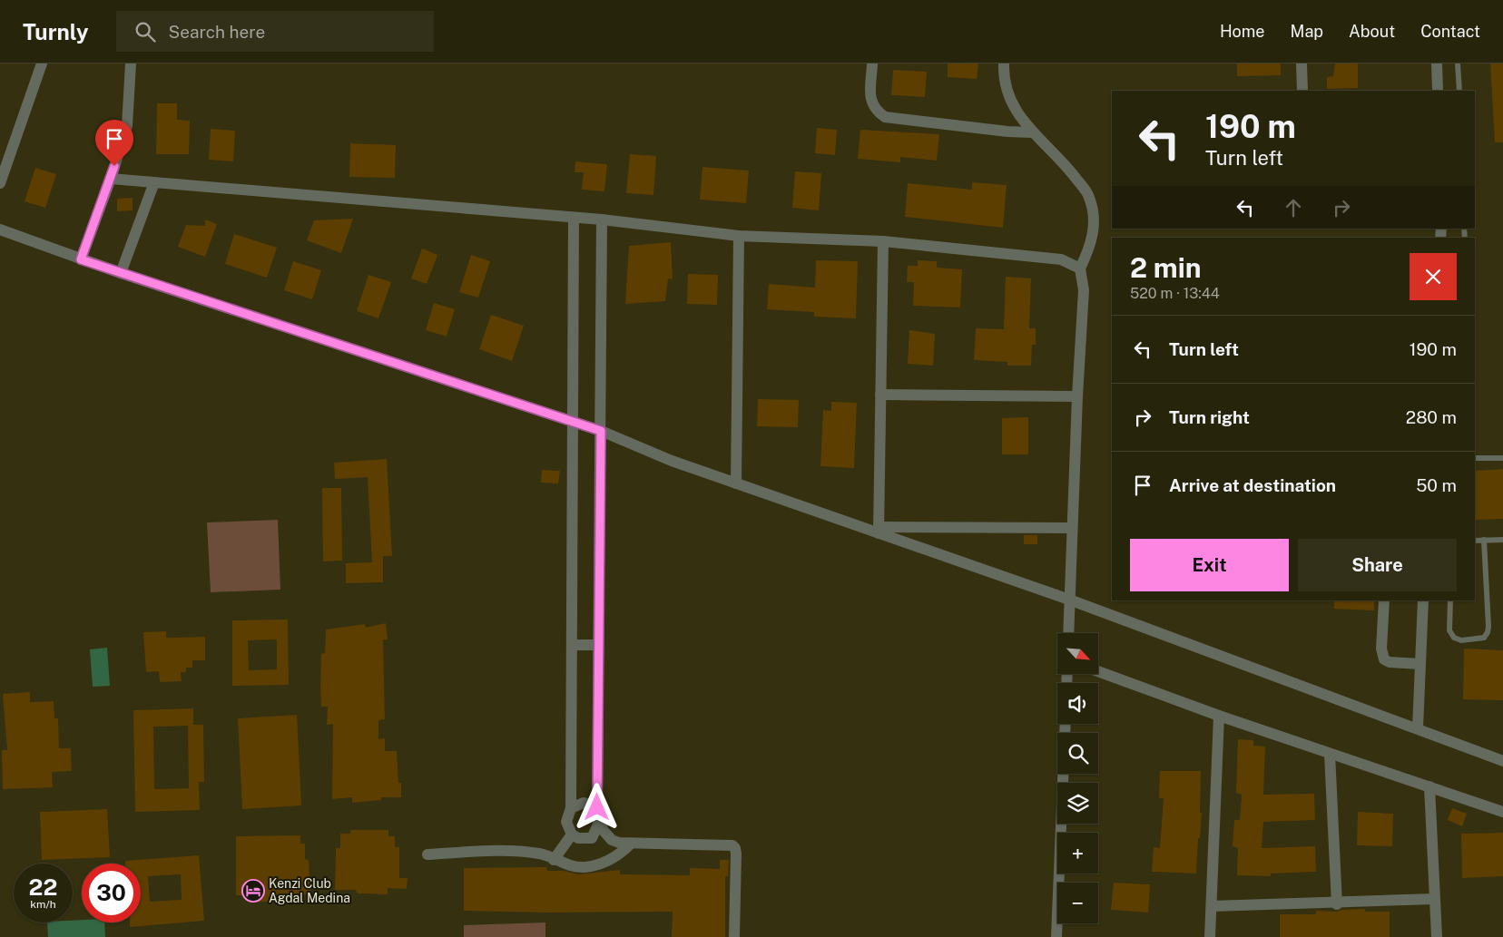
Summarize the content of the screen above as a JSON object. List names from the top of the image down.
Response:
{
  "places": {
    "hotel": ["Kenzi Club Agdal Medina"]
  },
  "north": "bottom right",
  "page": {
    "header": "Turnly",
    "search": "Search here",
    "nav": [
      "Home",
      "Map",
      "About",
      "Contact"
    ],
    "turn": ["190 m", "Turn left"],
    "heading": ["2 min", "520 m · 13:44"],
    "list": [
      {
        "name": "Turn left",
        "value": "190 m"
      },
      {
        "name": "Turn right",
        "value": "280 m"
      },
      {
        "name": "Arrive at destination",
        "value": "50 m"
      }
    ],
    "buttons": ["Exit", "Share"],
    "map_buttons": ["+", "−"],
    "speed": "22 km/h",
    "limit": "30"
  }
}
